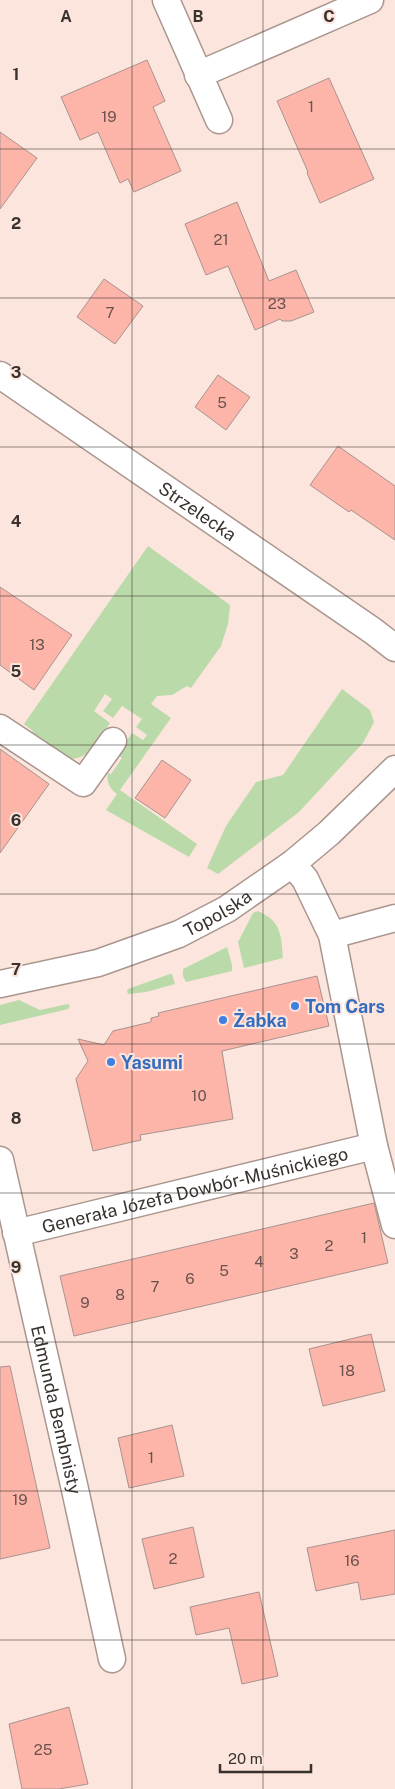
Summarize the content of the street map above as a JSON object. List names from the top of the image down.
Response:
{
  "streets": {
    "street": [
      "Strzelecka",
      "Topolska",
      "Generała Józefa Dowbór-Muśnickiego",
      "Edmunda Bembnisty"
    ]
  },
  "crossings": [
    ["Generała Józefa Dowbór-Muśnickiego", "Edmunda Bembnisty"]
  ],
  "places": ["Tom Cars", "Żabka", "Yasumi"],
  "house_numbers": [
    "1",
    "19",
    "21",
    "23",
    "7",
    "5",
    "13",
    "10",
    "1",
    "2",
    "3",
    "4",
    "5",
    "6",
    "7",
    "8",
    "9",
    "18",
    "1",
    "19",
    "2",
    "16",
    "25"
  ],
  "scale_bar": "20 m",
  "grid": {
    "columns": ["A", "B", "C"],
    "rows": [
      "1",
      "2",
      "3",
      "4",
      "5",
      "6",
      "7",
      "8",
      "9"
    ]
  }
}
